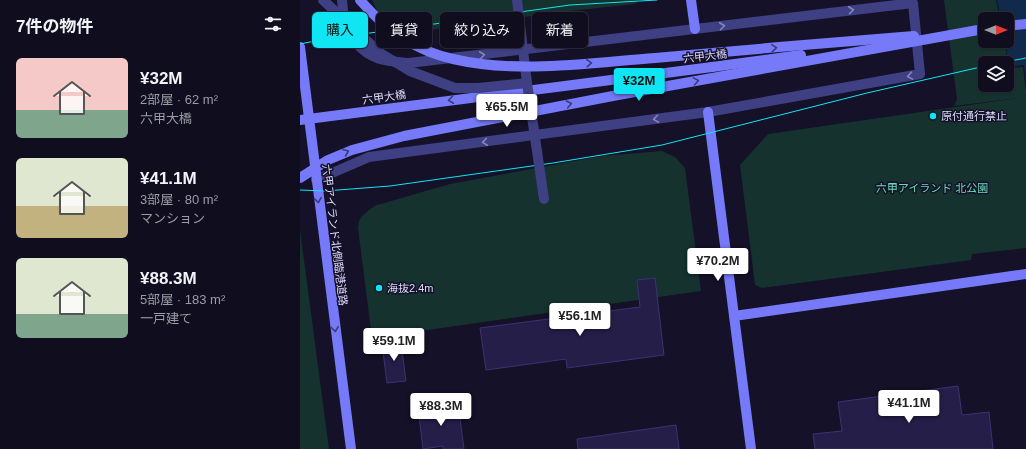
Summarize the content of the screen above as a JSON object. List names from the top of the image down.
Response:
{
  "streets": {
    "street": ["六甲大橋", "六甲アイランド北側臨港道路"]
  },
  "crossings": [
    ["六甲大橋", "六甲アイランド北側臨港道路"]
  ],
  "one_way": ["六甲アイランド北側臨港道路"],
  "parks": ["六甲アイランド 北公園"],
  "places": ["原付通行禁止", "海抜2.4m"],
  "north": "right",
  "page": {
    "heading": "7件の物件",
    "chip": [
      "購入",
      "賃貸",
      "絞り込み",
      "新着"
    ],
    "list": [
      {
        "name": "¥32M",
        "note": "2部屋 · 62 m² · 六甲大橋"
      },
      {
        "name": "¥41.1M",
        "note": "3部屋 · 80 m² · マンション"
      },
      {
        "name": "¥88.3M",
        "note": "5部屋 · 183 m² · 一戸建て"
      }
    ],
    "price": [
      "¥32M",
      "¥65.5M",
      "¥70.2M",
      "¥56.1M",
      "¥59.1M",
      "¥41.1M",
      "¥88.3M"
    ]
  }
}
